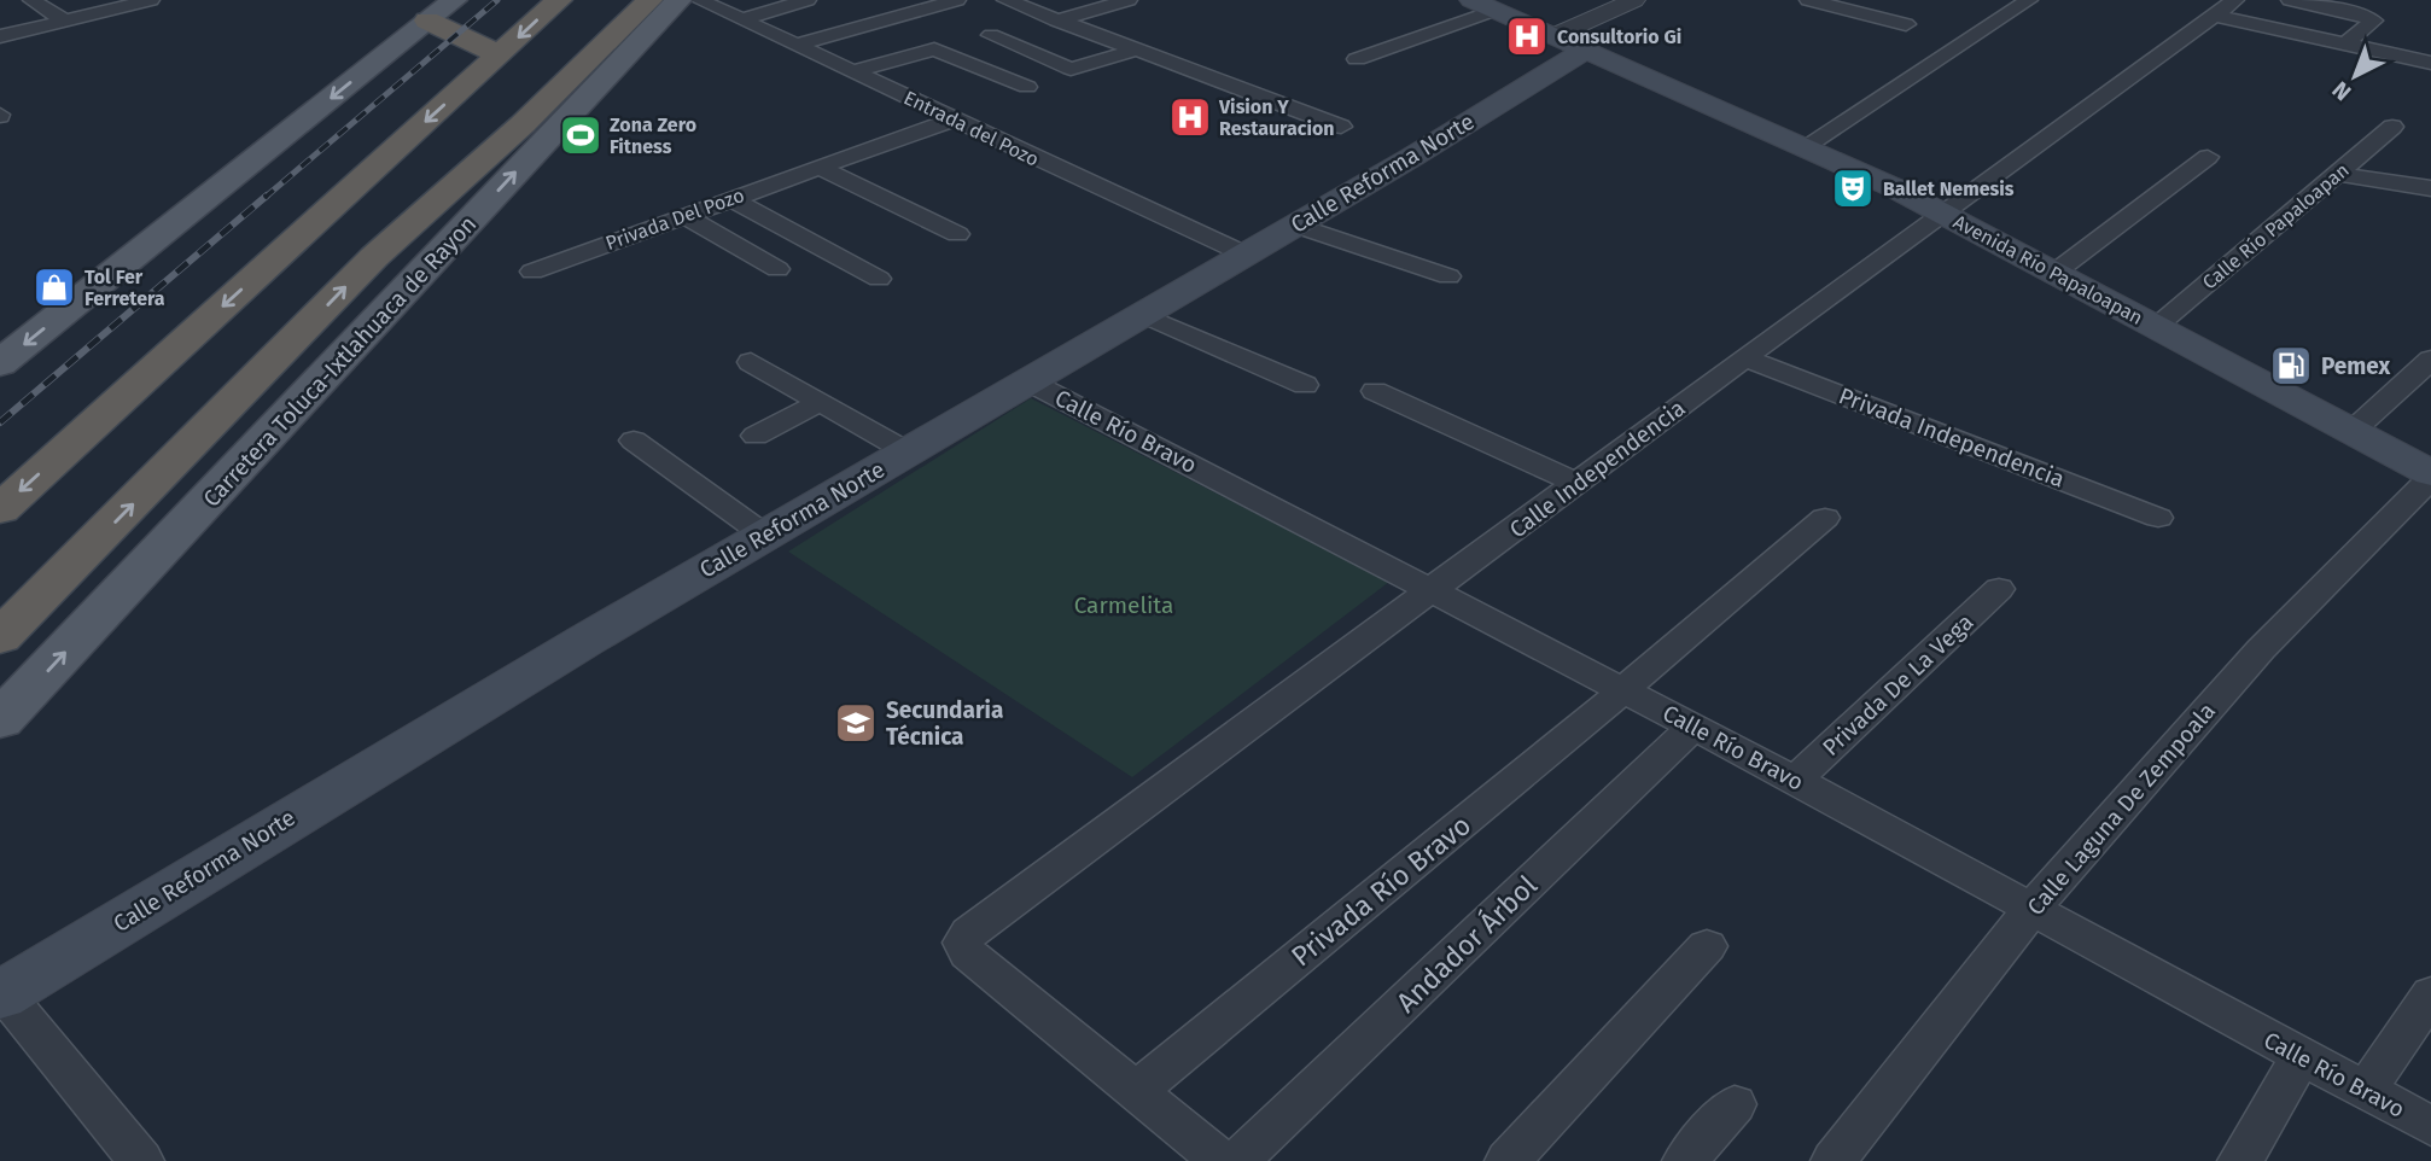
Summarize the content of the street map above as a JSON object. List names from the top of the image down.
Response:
{
  "streets": {
    "highway": ["Carretera Toluca-Ixtlahuaca de Rayon"],
    "main road": ["Calle Reforma Norte", "Avenida Río Papaloapan"],
    "street": [
      "Entrada del Pozo",
      "Privada Del Pozo",
      "Calle Río Papaloapan",
      "Calle Río Bravo",
      "Privada Independencia",
      "Calle Independencia",
      "Privada De La Vega",
      "Calle Laguna De Zempoala",
      "Privada Río Bravo",
      "Andador Árbol"
    ]
  },
  "crossings": [
    ["Entrada del Pozo", "Calle Reforma Norte"],
    ["Entrada del Pozo", "Privada Del Pozo"],
    ["Calle Reforma Norte", "Avenida Río Papaloapan"],
    ["Calle Reforma Norte", "Calle Río Bravo"],
    ["Calle Río Papaloapan", "Avenida Río Papaloapan"],
    ["Avenida Río Papaloapan", "Calle Independencia"],
    ["Avenida Río Papaloapan", "Calle Laguna De Zempoala"],
    ["Calle Río Bravo", "Calle Independencia"],
    ["Calle Río Bravo", "Privada De La Vega"],
    ["Calle Río Bravo", "Calle Laguna De Zempoala"],
    ["Calle Río Bravo", "Privada Río Bravo"],
    ["Calle Río Bravo", "Andador Árbol"],
    ["Privada Independencia", "Calle Independencia"],
    ["Calle Independencia", "Privada Río Bravo"]
  ],
  "parks": ["Carmelita"],
  "places": {
    "hospital": ["Consultorio Gi", "Vision Y Restauracion"],
    "sports": ["Zona Zero Fitness"],
    "theatre": ["Ballet Nemesis"],
    "shop": ["Tol Fer Ferretera"],
    "fuel station": ["Pemex"],
    "school or university": ["Secundaria Técnica"]
  },
  "north": "bottom left"
}
